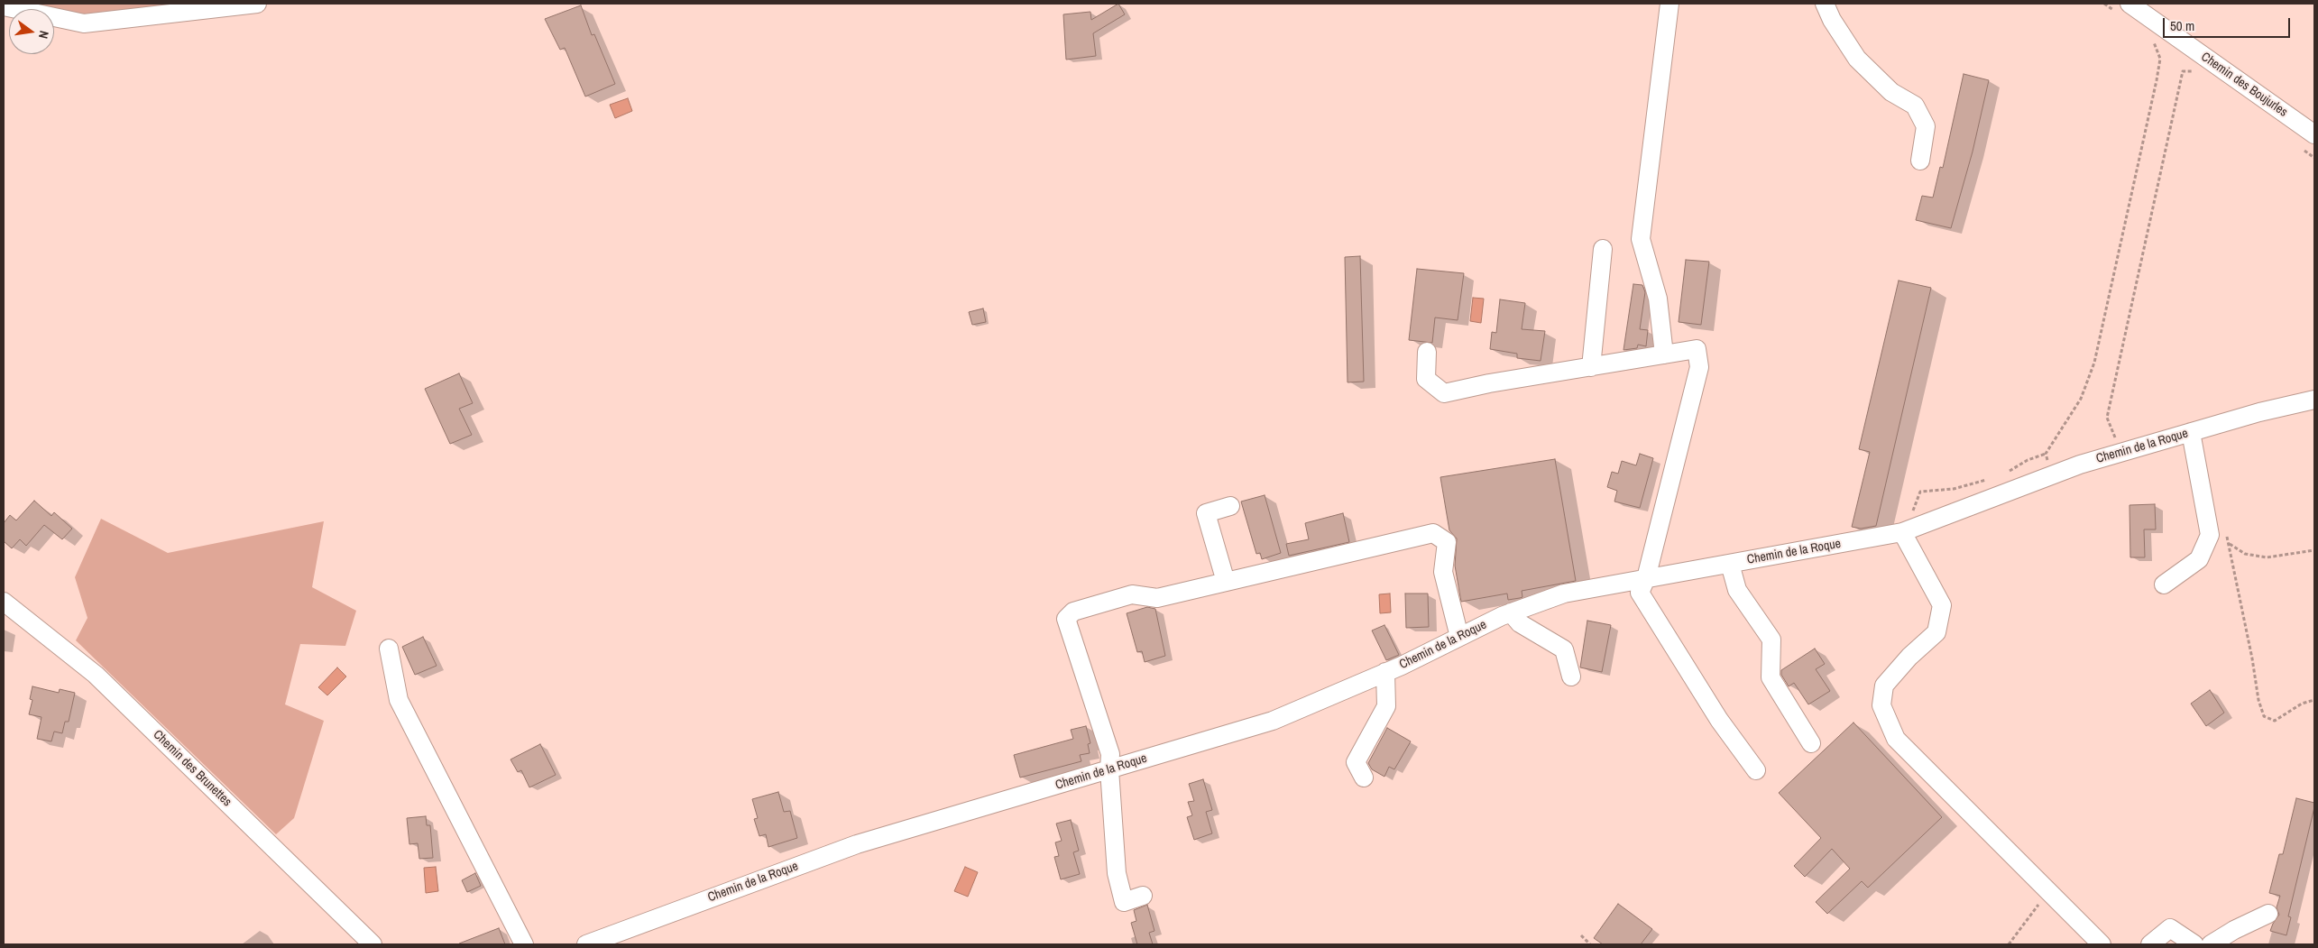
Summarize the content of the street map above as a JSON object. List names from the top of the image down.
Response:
{
  "streets": {
    "street": ["Chemin des Boujurles", "Chemin de la Roque", "Chemin des Brunettes"]
  },
  "scale_bar": "50 m",
  "north": "right"
}
